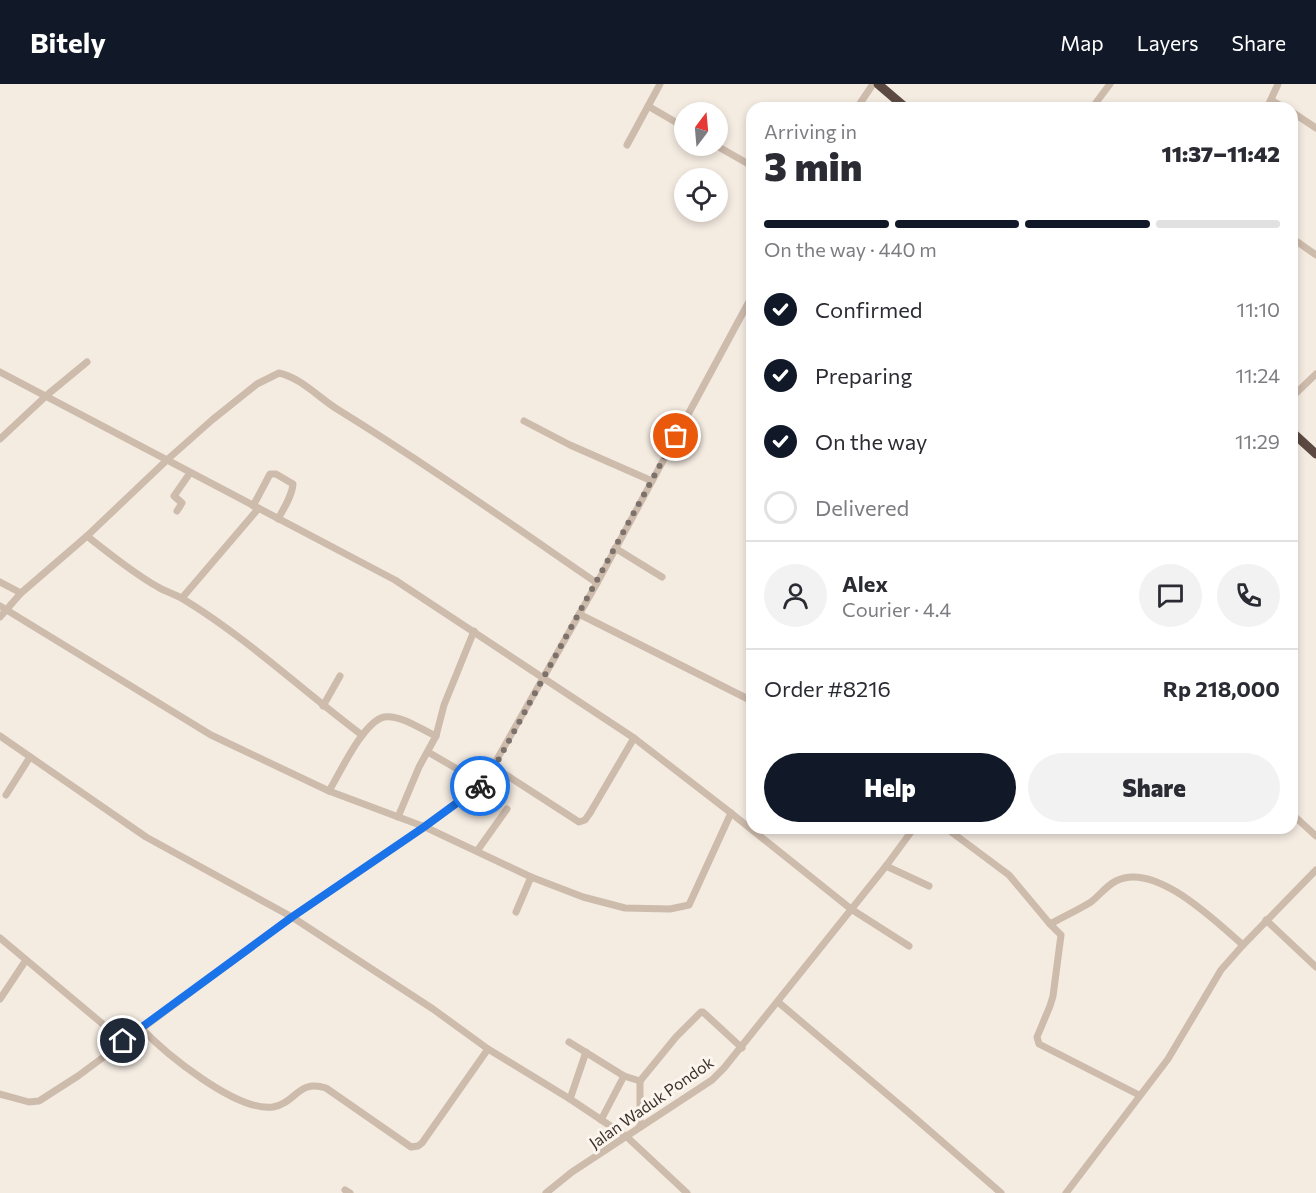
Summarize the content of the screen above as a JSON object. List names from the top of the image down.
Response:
{
  "streets": {
    "street": ["Jalan Waduk Pondok"]
  },
  "north": "top",
  "page": {
    "header": "Bitely",
    "nav": ["Map", "Layers", "Share"],
    "heading": ["3 min", "Arriving in", "11:37–11:42"],
    "panel": [
      "Alex",
      "Courier · 4.4",
      "Order #8216",
      "Rp 218,000"
    ],
    "bar": "On the way · 440 m",
    "list": [
      ["Confirmed", "11:10"],
      ["Preparing", "11:24"],
      ["On the way", "11:29"],
      "Delivered"
    ],
    "buttons": ["Help", "Share"]
  }
}
